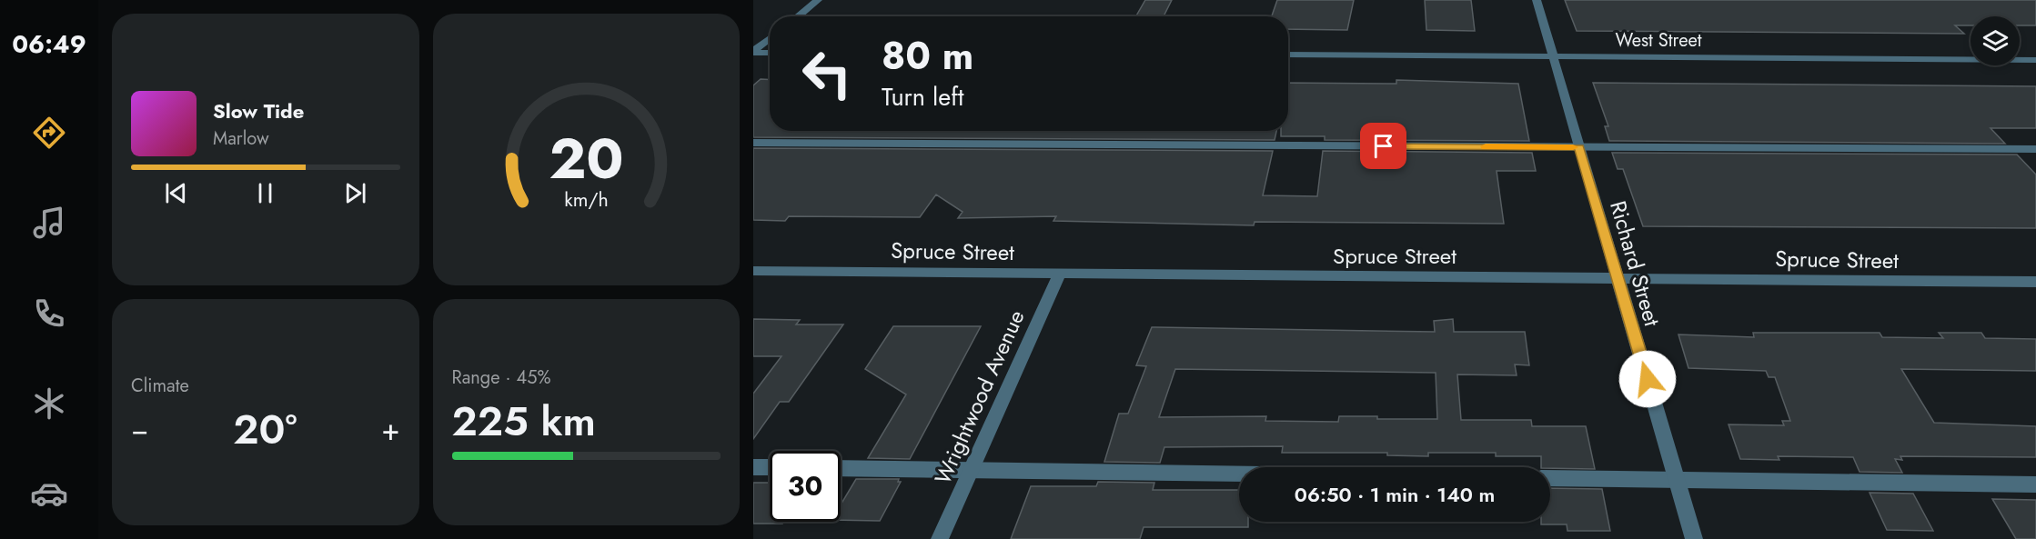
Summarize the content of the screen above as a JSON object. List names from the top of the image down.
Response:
{
  "streets": {
    "street": [
      "West Street",
      "Spruce Street",
      "Richard Street",
      "Wrightwood Avenue"
    ]
  },
  "crossings": [
    ["West Street", "Richard Street"],
    ["Spruce Street", "Richard Street"],
    ["Spruce Street", "Wrightwood Avenue"]
  ],
  "page": {
    "tabs": "06:49",
    "turn": ["80 m", "Turn left"],
    "song": ["Slow Tide", "Marlow"],
    "tile": [
      "Climate",
      ["Range · 45%", "225 km"]
    ],
    "heat": ["−", "20°", "+"],
    "limit": "30",
    "trip": "06:50 · 1 min · 140 m",
    "gauge": ["20", "km/h"]
  }
}
